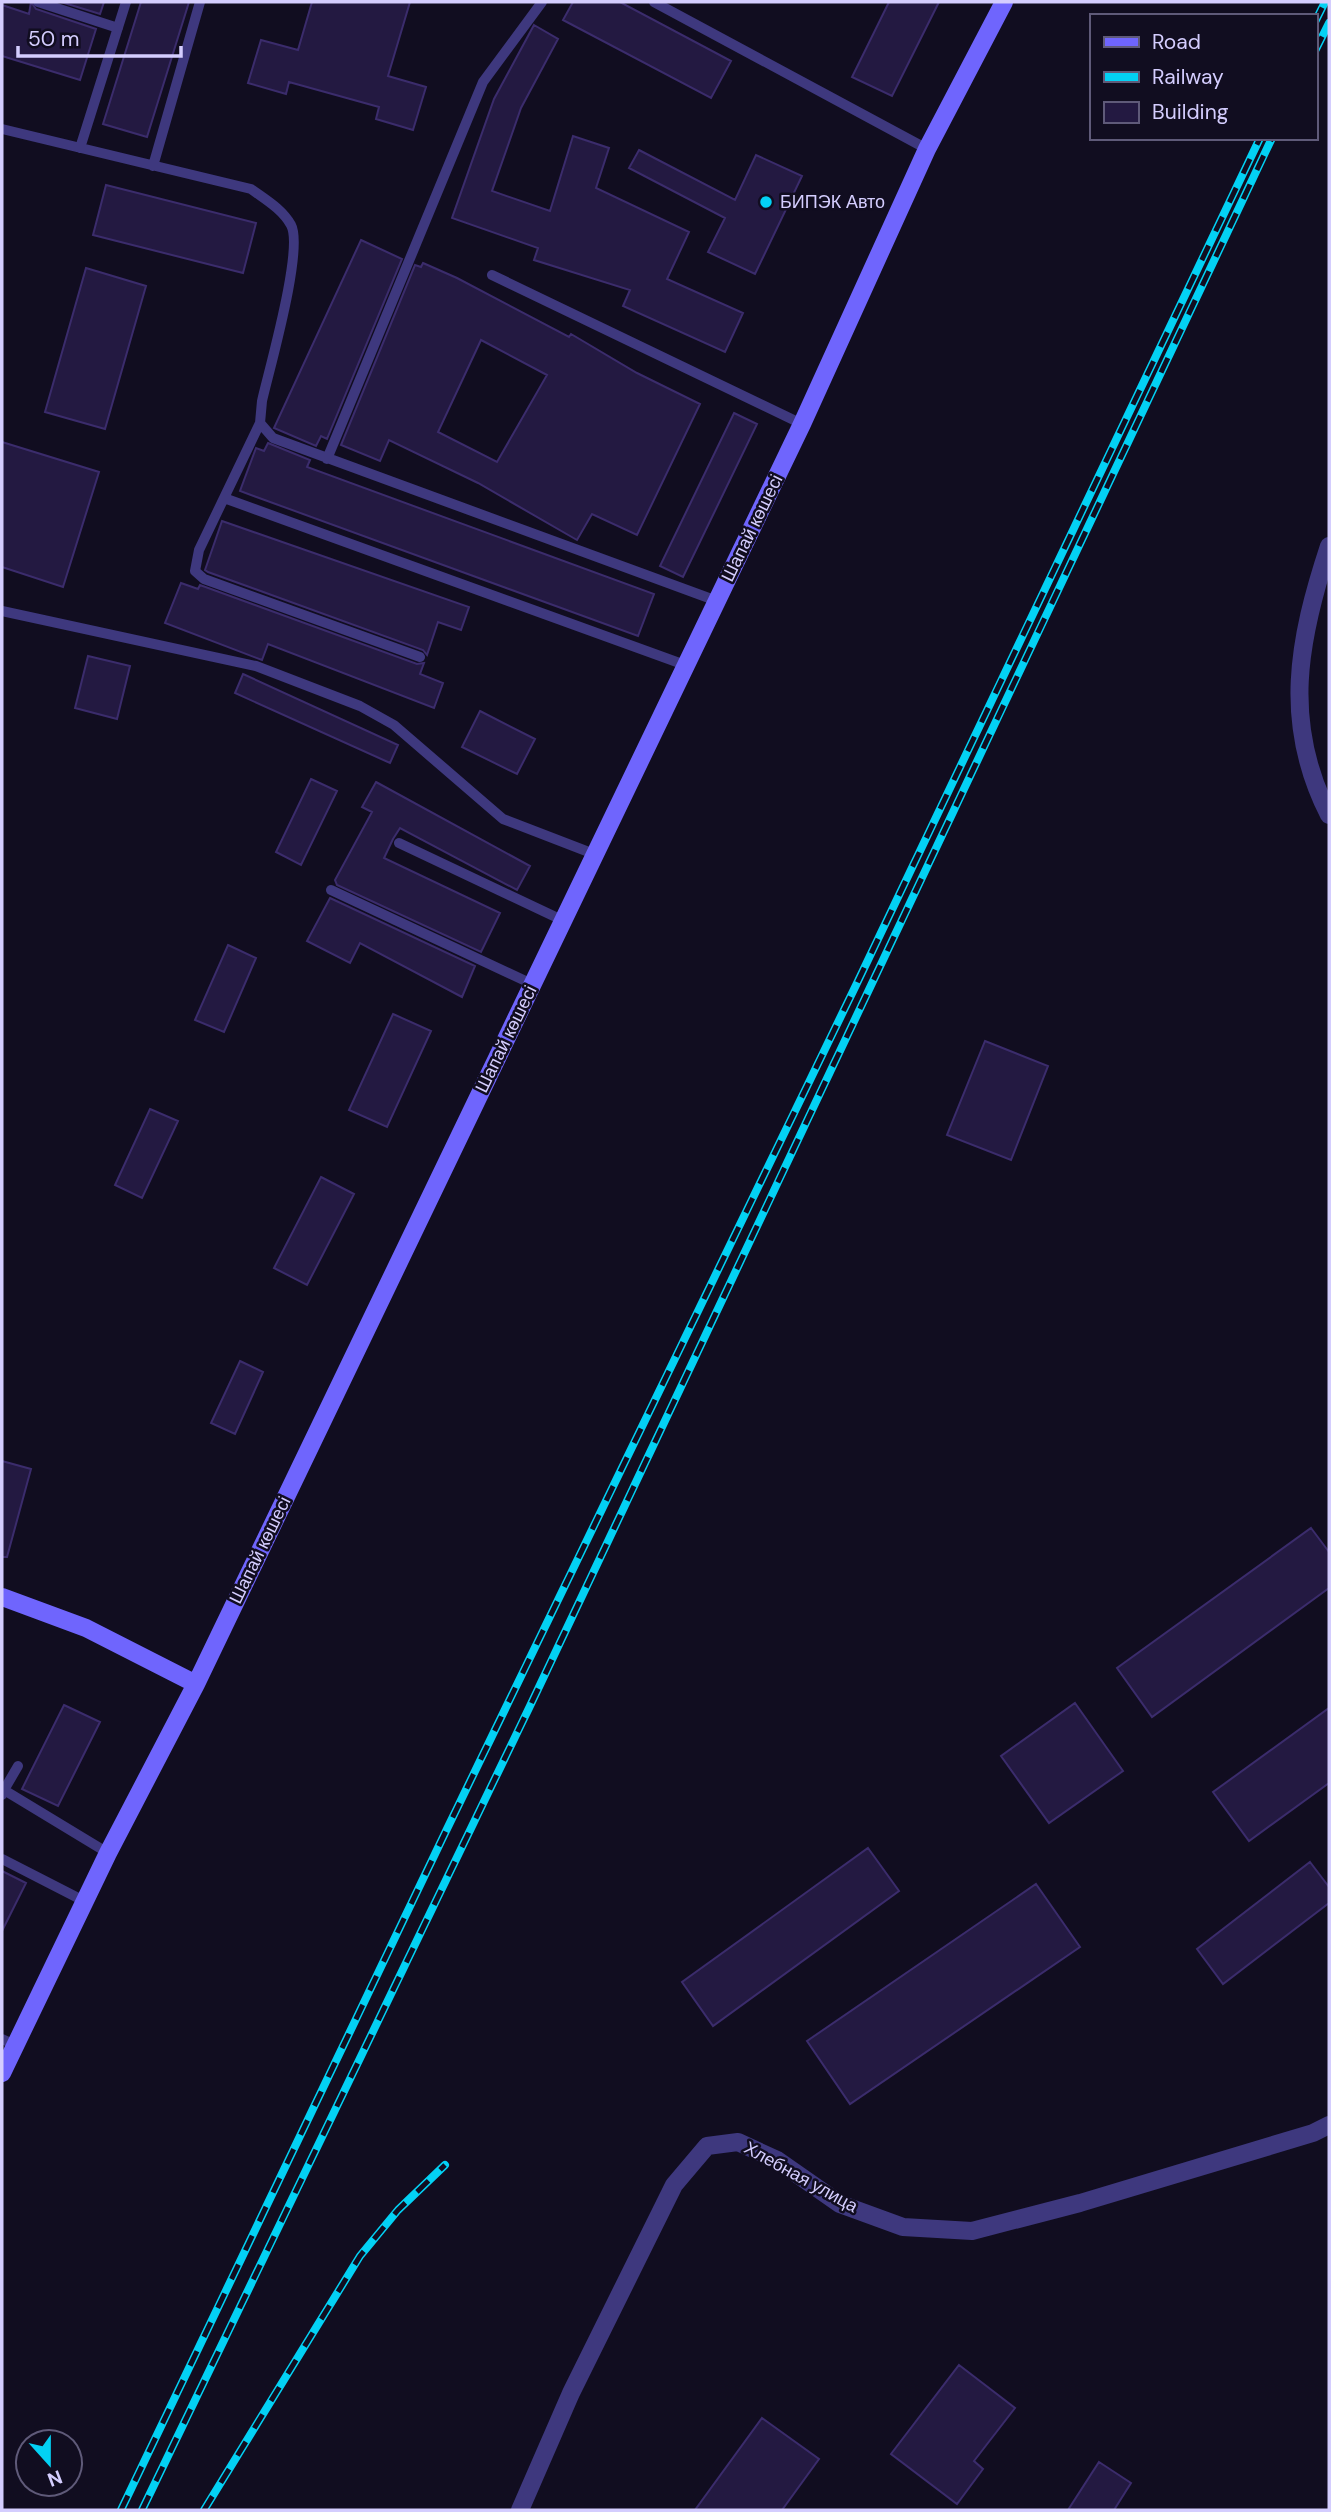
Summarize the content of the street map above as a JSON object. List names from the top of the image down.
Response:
{
  "streets": {
    "street": ["Шапай көшесі", "Хлебная улица"]
  },
  "places": ["БИПЭК Авто"],
  "legend": ["Road", "Railway", "Building"],
  "scale_bar": "50 m",
  "north": "bottom"
}
